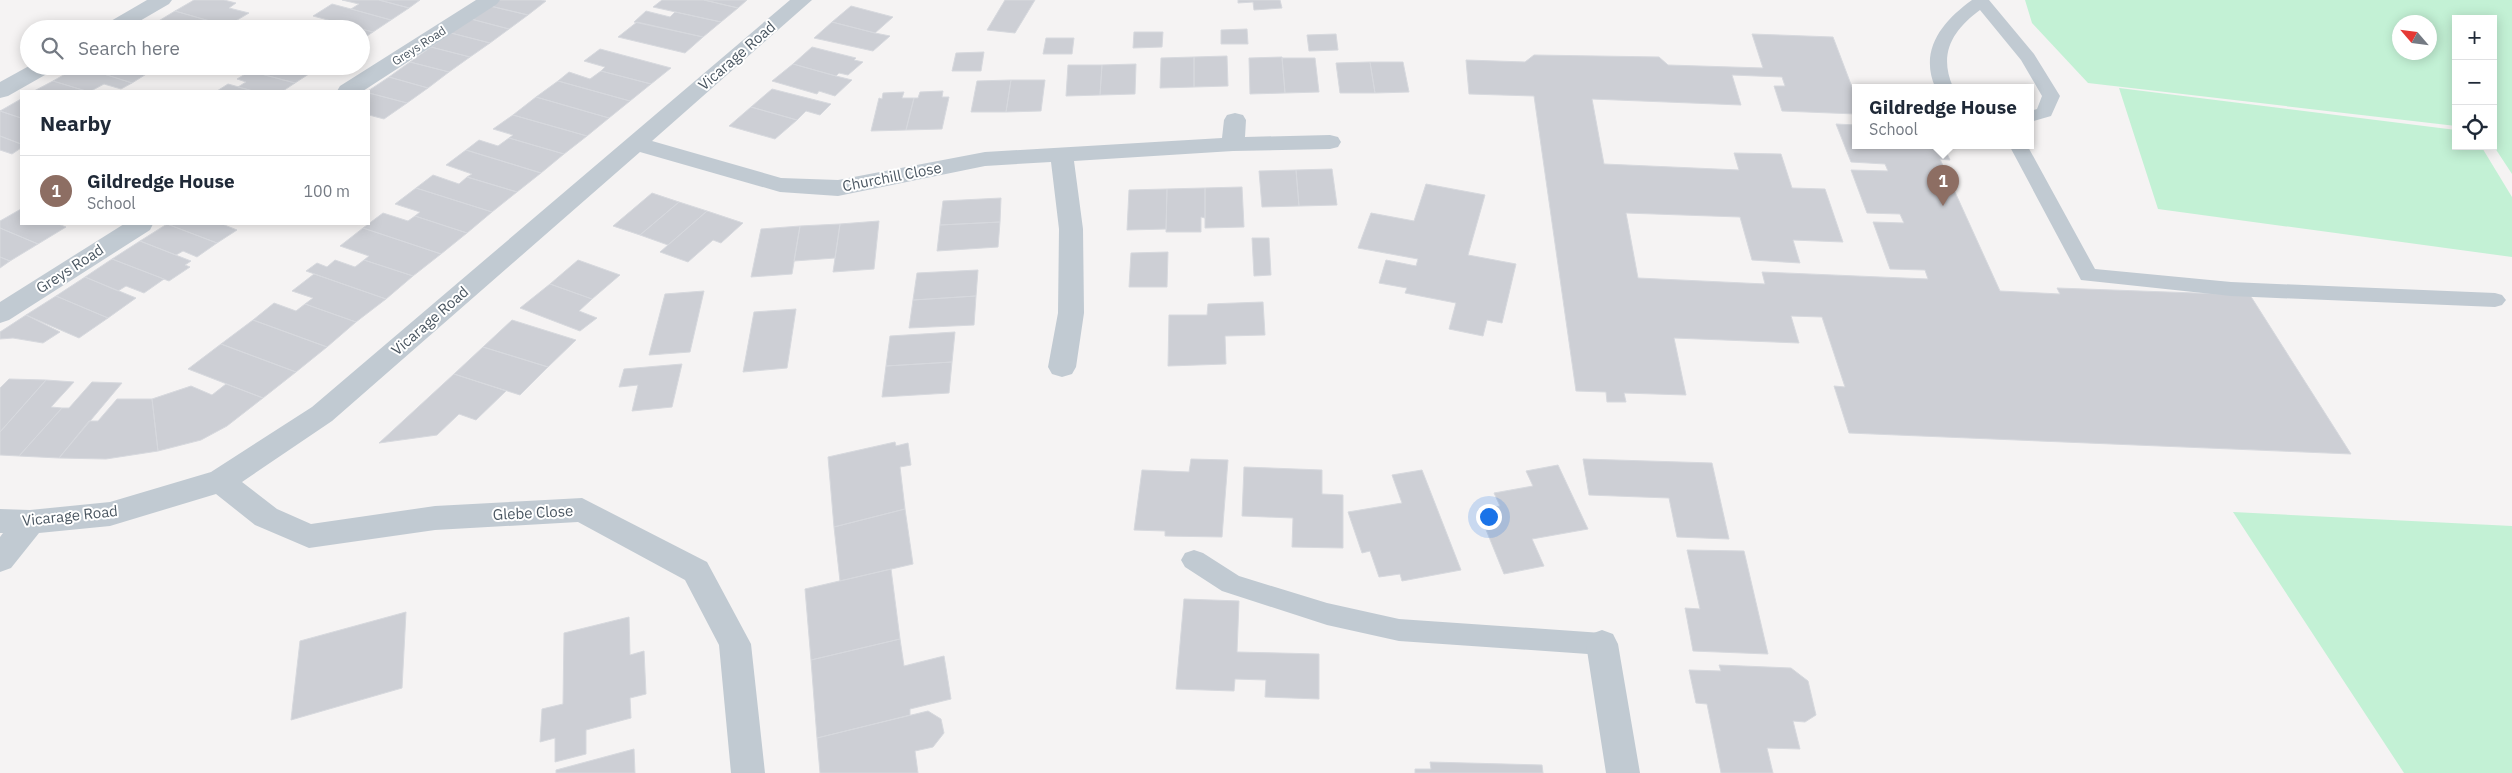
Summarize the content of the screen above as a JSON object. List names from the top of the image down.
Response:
{
  "streets": {
    "street": [
      "Greys Road",
      "Vicarage Road",
      "Churchill Close",
      "Glebe Close"
    ]
  },
  "crossings": [
    ["Vicarage Road", "Churchill Close"],
    ["Vicarage Road", "Glebe Close"]
  ],
  "north": "top left",
  "page": {
    "map_buttons": ["+", "−"],
    "search": "Search here",
    "popup": ["Gildredge House", "School"],
    "heading": "Nearby",
    "list": [
      {
        "mark": "1",
        "name": "Gildredge House",
        "note": "School",
        "value": "100 m"
      }
    ],
    "pins": "1"
  }
}
